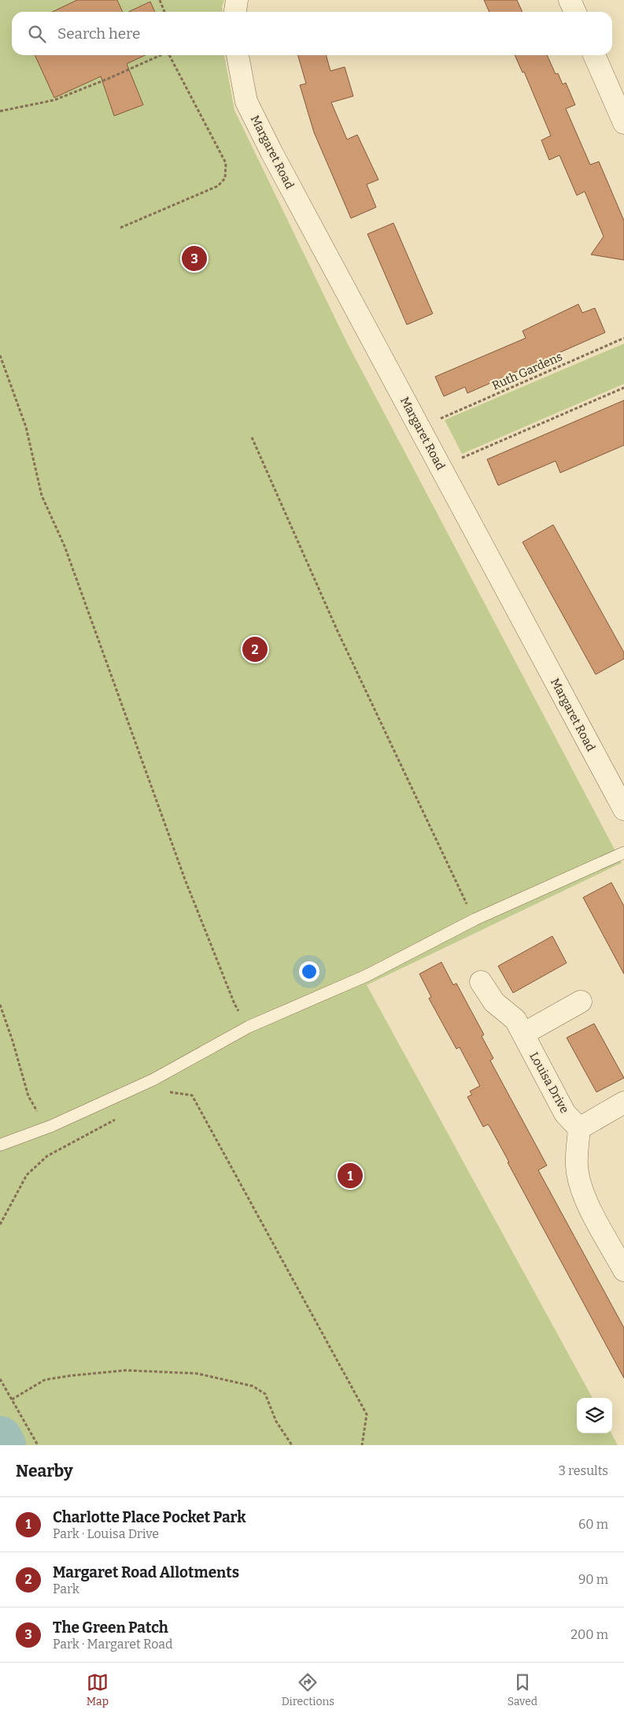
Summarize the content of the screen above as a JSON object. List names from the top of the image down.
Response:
{
  "streets": {
    "street": ["Margaret Road", "Louisa Drive"],
    "path": ["Ruth Gardens"]
  },
  "page": {
    "search": "Search here",
    "pins": ["3", "2", "1"],
    "heading": ["Nearby", "3 results"],
    "list": [
      {
        "mark": "1",
        "name": "Charlotte Place Pocket Park",
        "note": "Park · Louisa Drive",
        "value": "60 m"
      },
      {
        "mark": "2",
        "name": "Margaret Road Allotments",
        "note": "Park",
        "value": "90 m"
      },
      {
        "mark": "3",
        "name": "The Green Patch",
        "note": "Park · Margaret Road",
        "value": "200 m"
      }
    ],
    "nav": ["Map", "Directions", "Saved"]
  }
}
